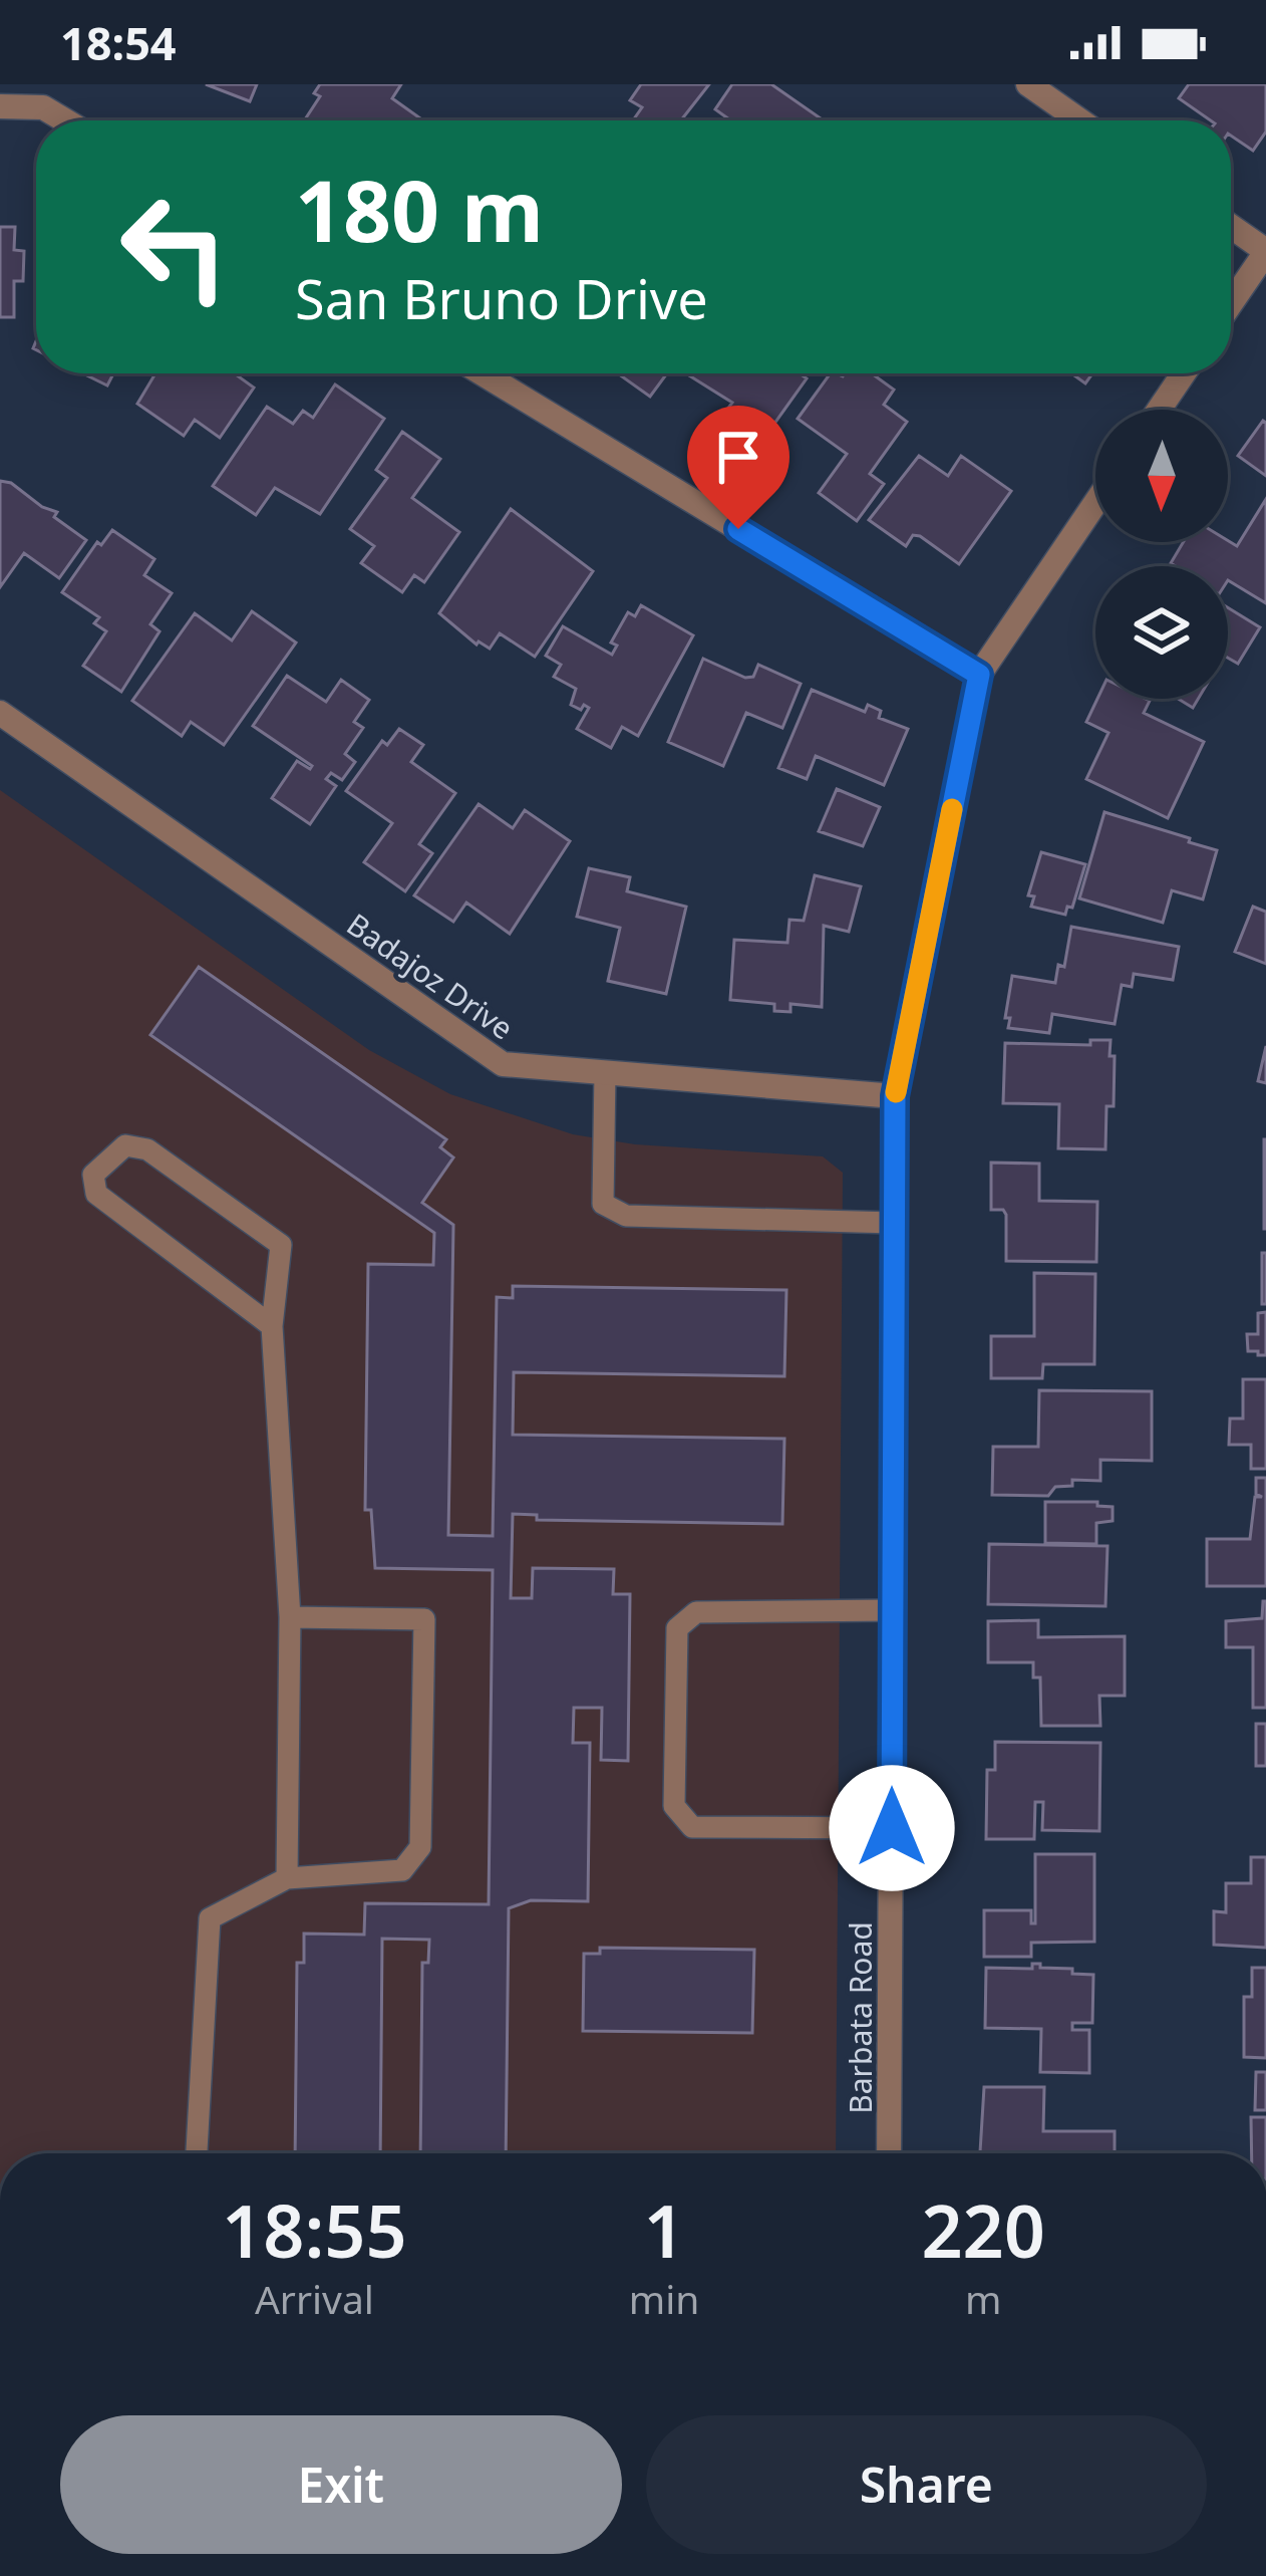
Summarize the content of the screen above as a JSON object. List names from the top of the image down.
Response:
{
  "streets": {
    "street": ["Badajoz Drive", "Barbata Road"]
  },
  "crossings": [
    ["Badajoz Drive", "Barbata Road"]
  ],
  "north": "bottom",
  "page": {
    "status": "18:54",
    "turn": ["180 m", "San Bruno Drive"],
    "eta": [
      "18:55",
      "Arrival",
      "1",
      "min",
      "220",
      "m"
    ],
    "buttons": ["Exit", "Share"]
  }
}
